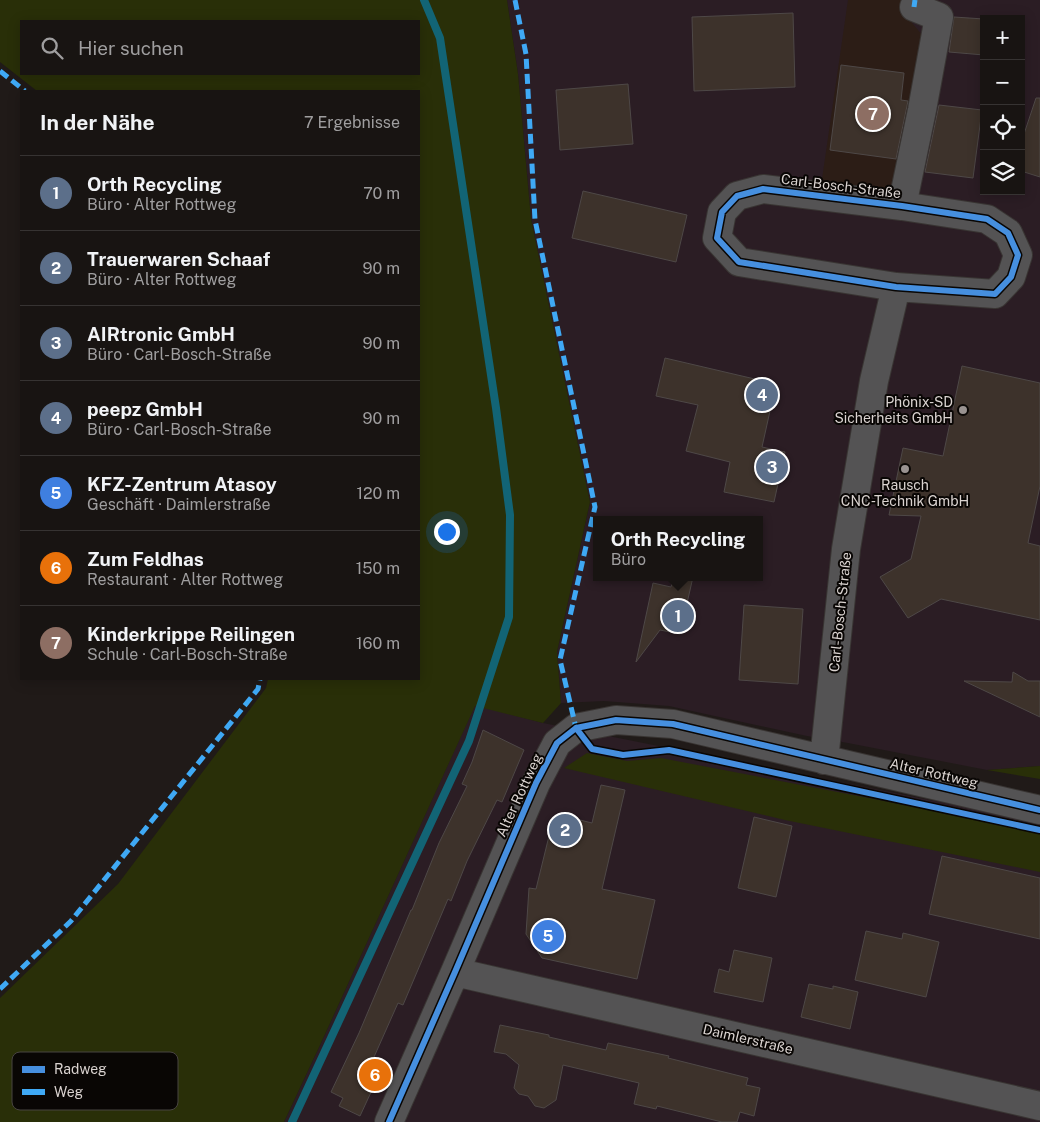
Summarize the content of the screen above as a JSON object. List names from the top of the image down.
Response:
{
  "streets": {
    "street": ["Carl-Bosch-Straße", "Alter Rottweg", "Daimlerstraße"]
  },
  "crossings": [
    ["Carl-Bosch-Straße", "Alter Rottweg"],
    ["Alter Rottweg", "Daimlerstraße"]
  ],
  "places": ["Phönix-SD Sicherheits GmbH", "Rausch CNC-Technik GmbH"],
  "legend": ["Radweg", "Weg"],
  "page": {
    "map_buttons": ["+", "−"],
    "search": "Hier suchen",
    "heading": ["In der Nähe", "7 Ergebnisse"],
    "pins": [
      "7",
      "4",
      "3",
      "1",
      "2",
      "5",
      "6"
    ],
    "list": [
      {
        "mark": "1",
        "name": "Orth Recycling",
        "note": "Büro · Alter Rottweg",
        "value": "70 m"
      },
      {
        "mark": "2",
        "name": "Trauerwaren Schaaf",
        "note": "Büro · Alter Rottweg",
        "value": "90 m"
      },
      {
        "mark": "3",
        "name": "AIRtronic GmbH",
        "note": "Büro · Carl-Bosch-Straße",
        "value": "90 m"
      },
      {
        "mark": "4",
        "name": "peepz GmbH",
        "note": "Büro · Carl-Bosch-Straße",
        "value": "90 m"
      },
      {
        "mark": "5",
        "name": "KFZ-Zentrum Atasoy",
        "note": "Geschäft · Daimlerstraße",
        "value": "120 m"
      },
      {
        "mark": "6",
        "name": "Zum Feldhas",
        "note": "Restaurant · Alter Rottweg",
        "value": "150 m"
      },
      {
        "mark": "7",
        "name": "Kinderkrippe Reilingen",
        "note": "Schule · Carl-Bosch-Straße",
        "value": "160 m"
      }
    ],
    "popup": ["Orth Recycling", "Büro"]
  }
}
